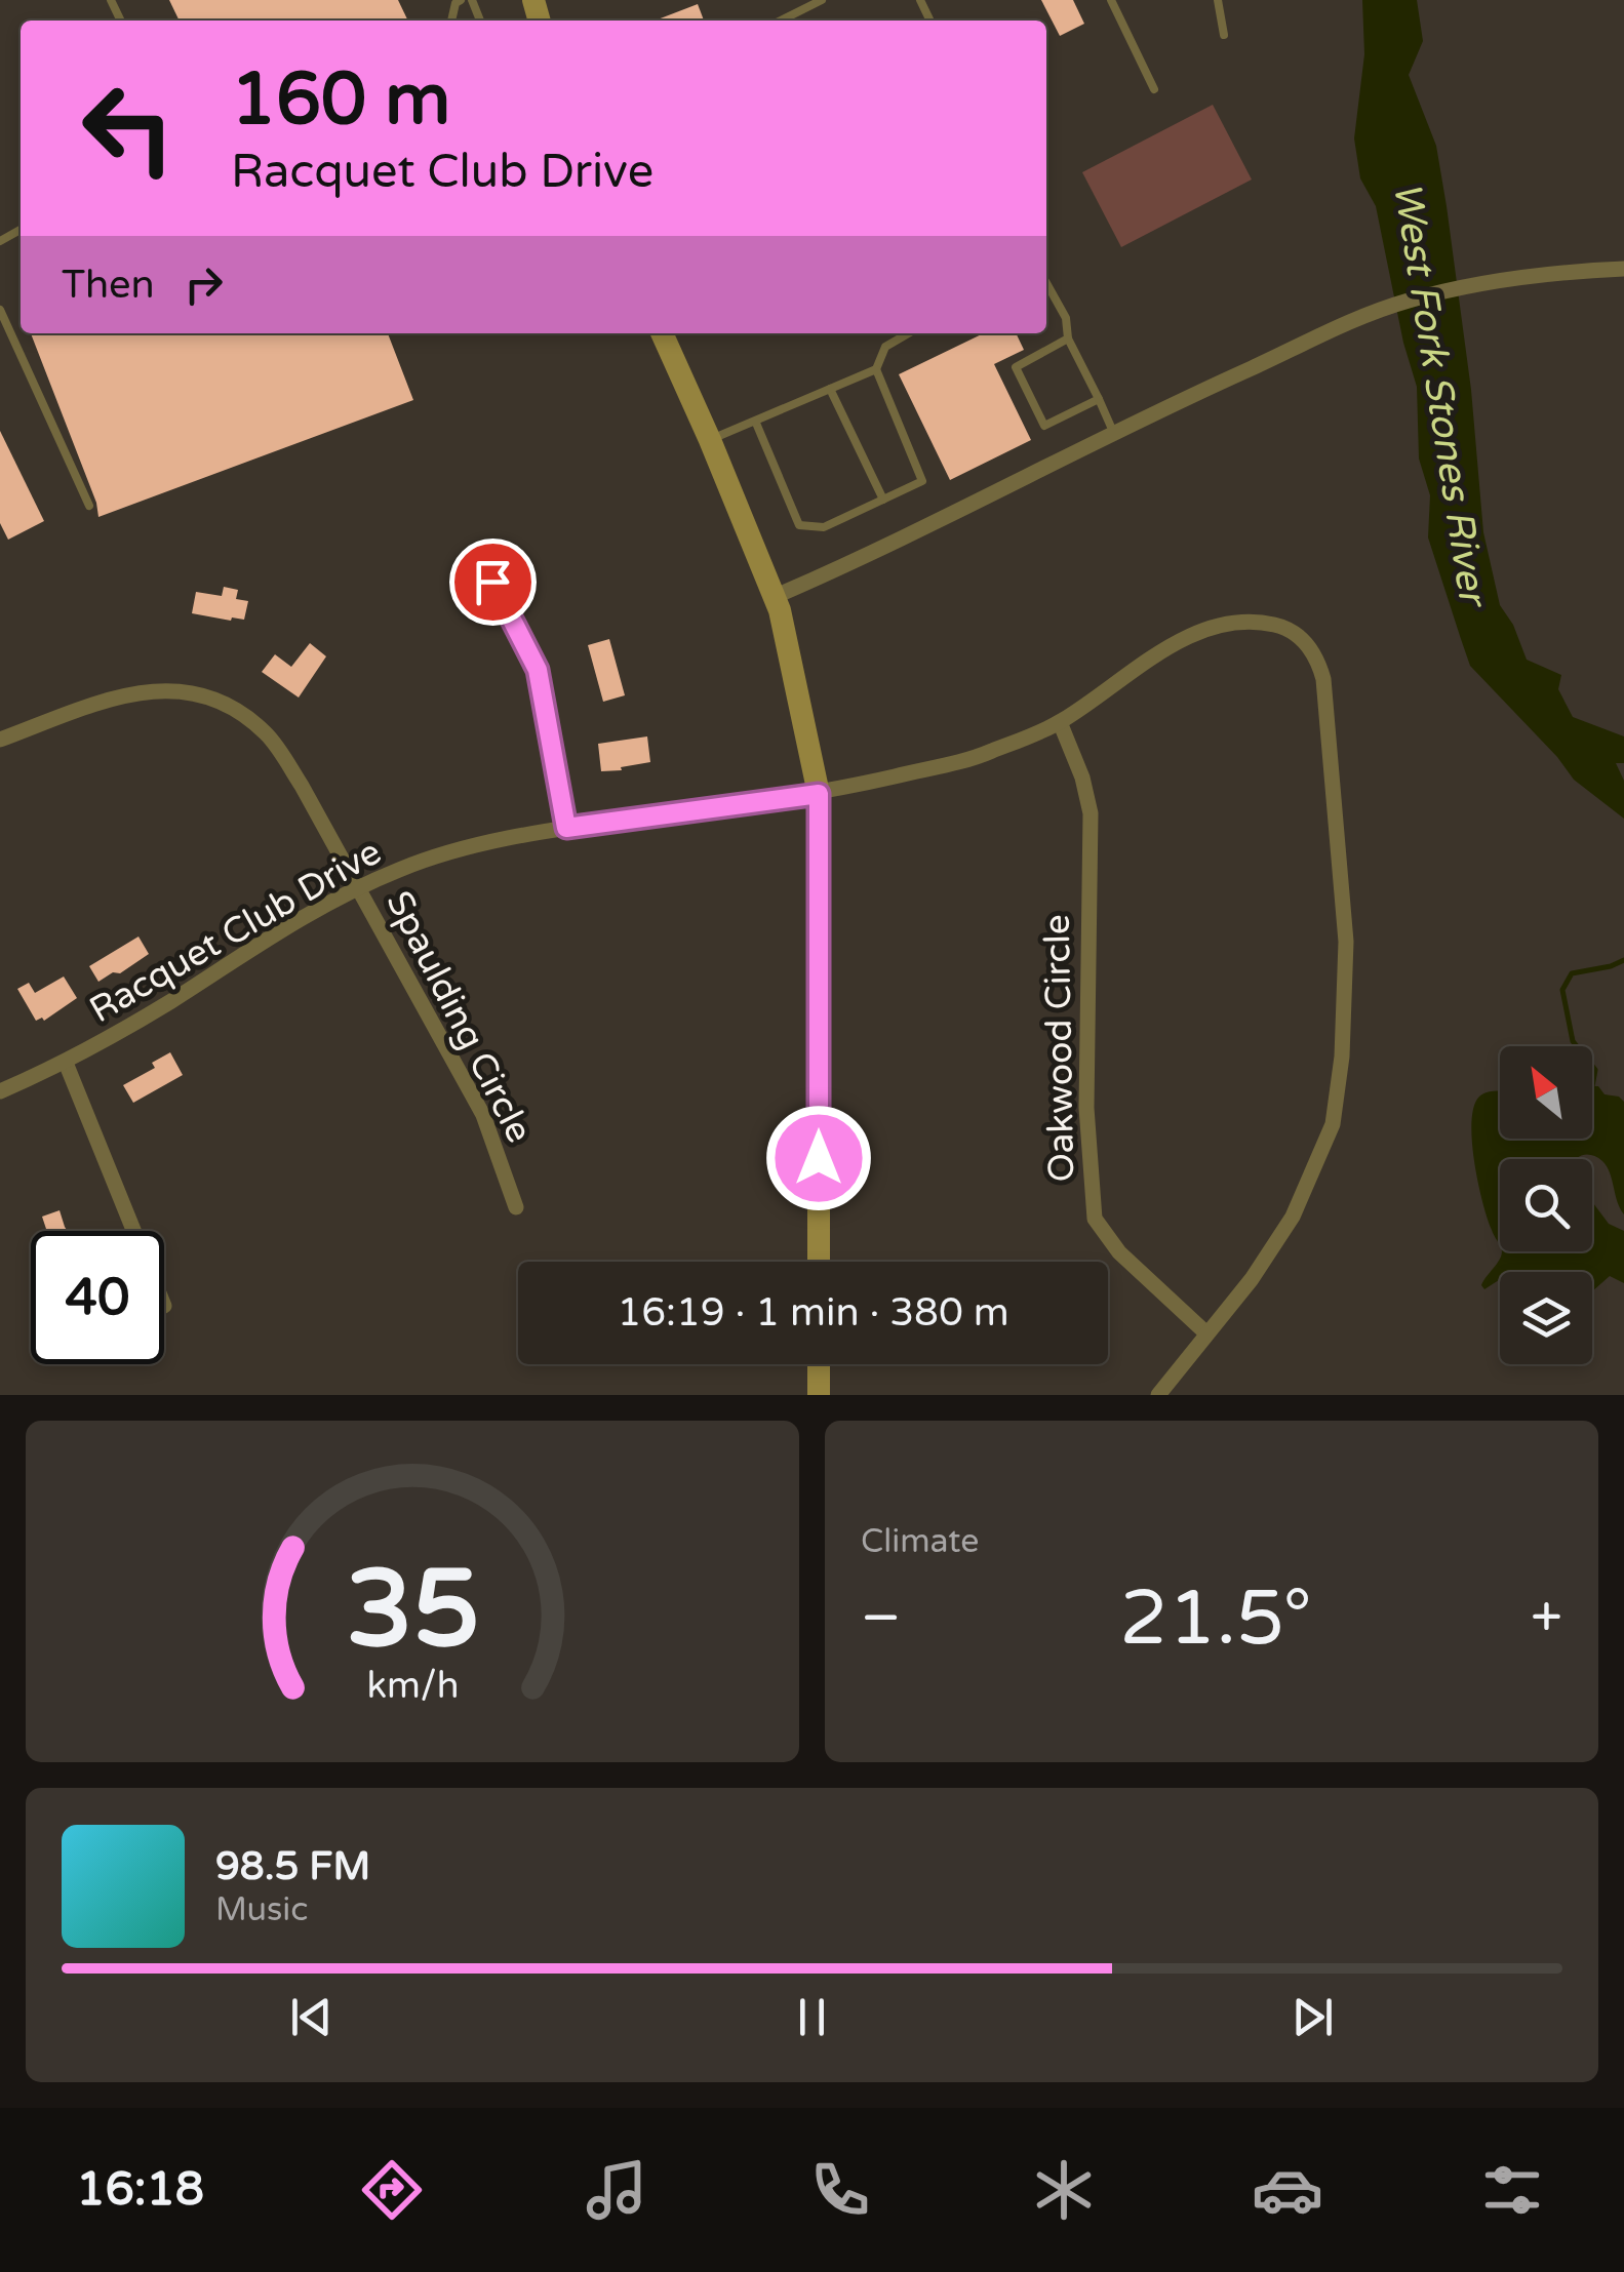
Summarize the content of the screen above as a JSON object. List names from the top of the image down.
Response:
{
  "streets": {
    "street": ["Racquet Club Drive", "Spaulding Circle", "Oakwood Circle"]
  },
  "crossings": [
    ["Racquet Club Drive", "Spaulding Circle"],
    ["Racquet Club Drive", "Oakwood Circle"]
  ],
  "water": ["West Fork Stones River"],
  "north": "top left",
  "page": {
    "turn": ["160 m", "Racquet Club Drive"],
    "then": "Then",
    "limit": "40",
    "trip": "16:19 · 1 min · 380 m",
    "tile": "Climate",
    "heat": ["−", "21.5°", "+"],
    "song": ["98.5 FM", "Music"],
    "tabs": "16:18",
    "gauge": ["35", "km/h"]
  }
}
